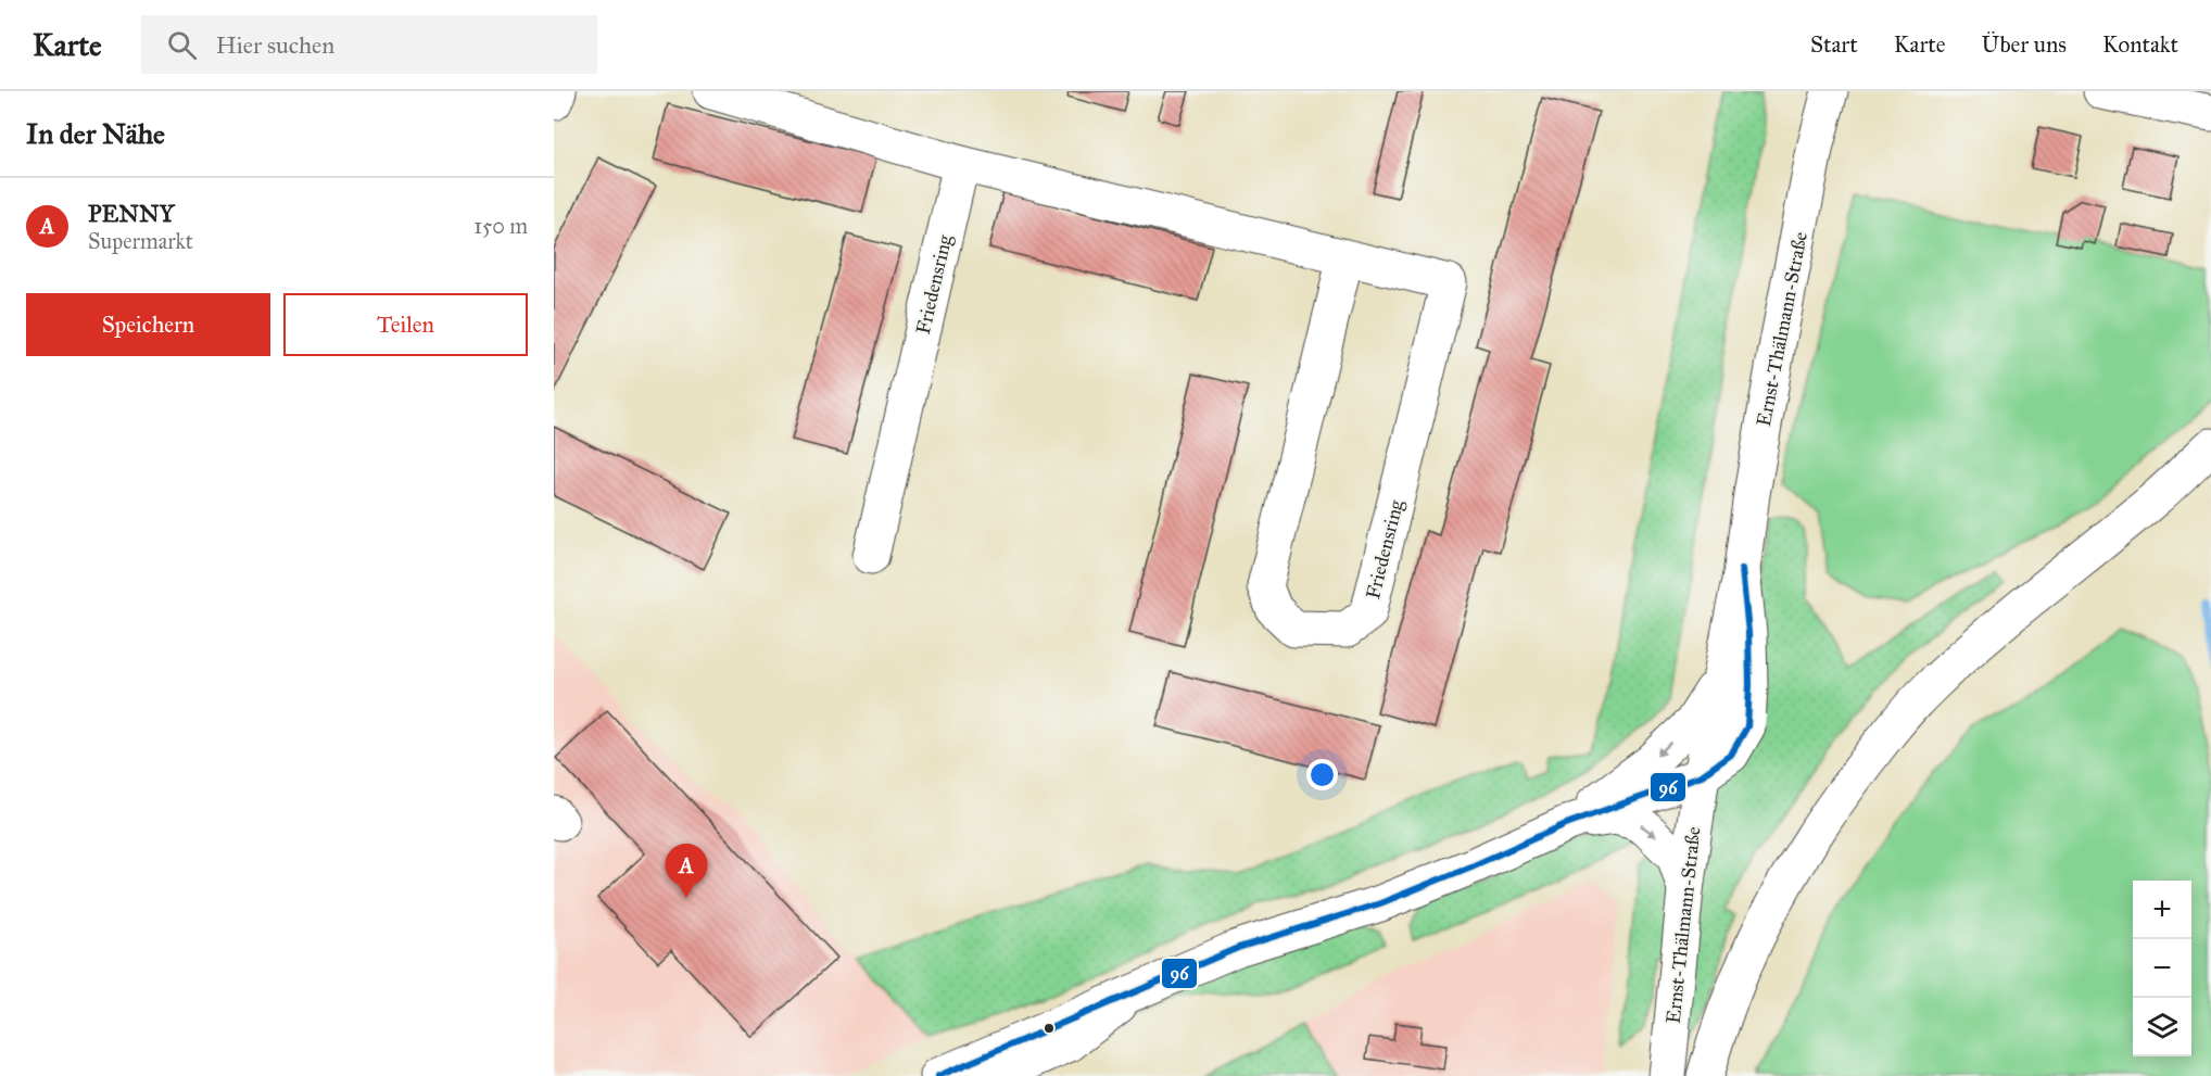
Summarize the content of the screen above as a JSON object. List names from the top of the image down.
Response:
{
  "streets": {
    "main road": ["Friedensring", "Ernst-Thälmann-Straße"]
  },
  "lines": ["transit line 96"],
  "page": {
    "header": "Karte",
    "search": "Hier suchen",
    "nav": [
      "Start",
      "Karte",
      "Über uns",
      "Kontakt"
    ],
    "heading": "In der Nähe",
    "list": [
      {
        "mark": "A",
        "name": "PENNY",
        "note": "Supermarkt",
        "value": "150 m"
      }
    ],
    "buttons": ["Speichern", "Teilen"],
    "pins": "A",
    "map_buttons": ["+", "−"]
  }
}
